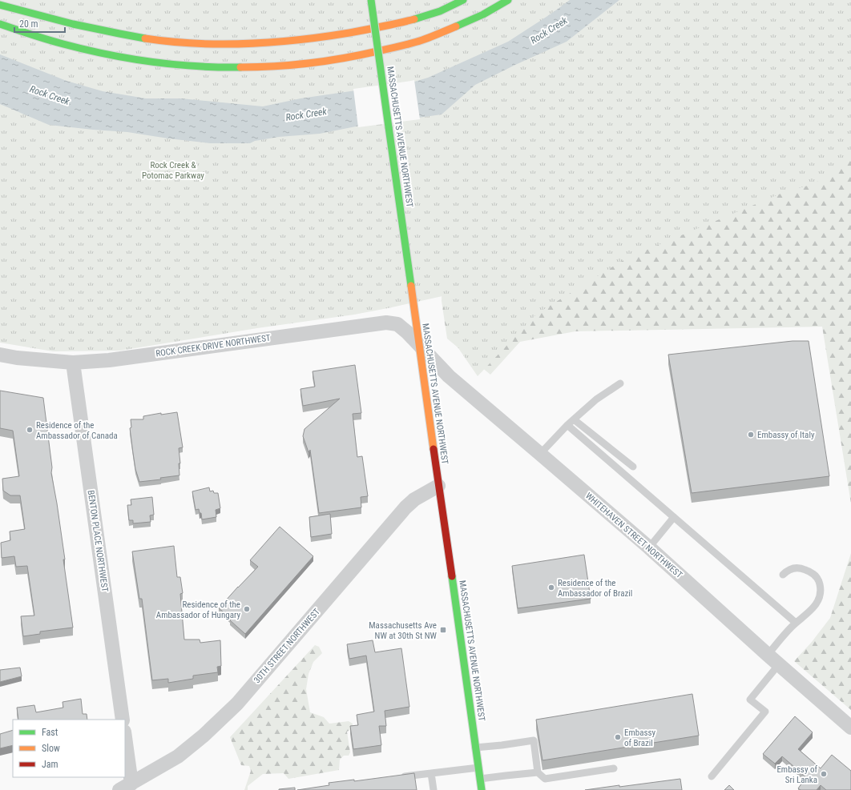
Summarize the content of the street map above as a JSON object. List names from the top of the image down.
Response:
{
  "streets": {
    "main road": ["MASSACHUSETTS AVENUE NORTHWEST"],
    "street": [
      "ROCK CREEK DRIVE NORTHWEST",
      "WHITEHAVEN STREET NORTHWEST",
      "BENTON PLACE NORTHWEST",
      "30TH STREET NORTHWEST"
    ]
  },
  "crossings": [
    ["MASSACHUSETTS AVENUE NORTHWEST", "ROCK CREEK DRIVE NORTHWEST"],
    ["MASSACHUSETTS AVENUE NORTHWEST", "WHITEHAVEN STREET NORTHWEST"],
    ["MASSACHUSETTS AVENUE NORTHWEST", "30TH STREET NORTHWEST"],
    ["ROCK CREEK DRIVE NORTHWEST", "WHITEHAVEN STREET NORTHWEST"],
    ["ROCK CREEK DRIVE NORTHWEST", "BENTON PLACE NORTHWEST"]
  ],
  "water": ["Rock Creek"],
  "parks": ["Rock Creek & Potomac Parkway"],
  "places": {
    "other": [
      "Residence of the Ambassador of Canada",
      "Embassy of Italy",
      "Residence of the Ambassador of Brazil",
      "Residence of the Ambassador of Hungary",
      "Embassy of Brazil",
      "Embassy of Sri Lanka"
    ],
    "transit": ["Massachusetts Ave NW at 30th St NW"]
  },
  "legend": ["Fast", "Slow", "Jam"],
  "scale_bar": "20 m"
}
